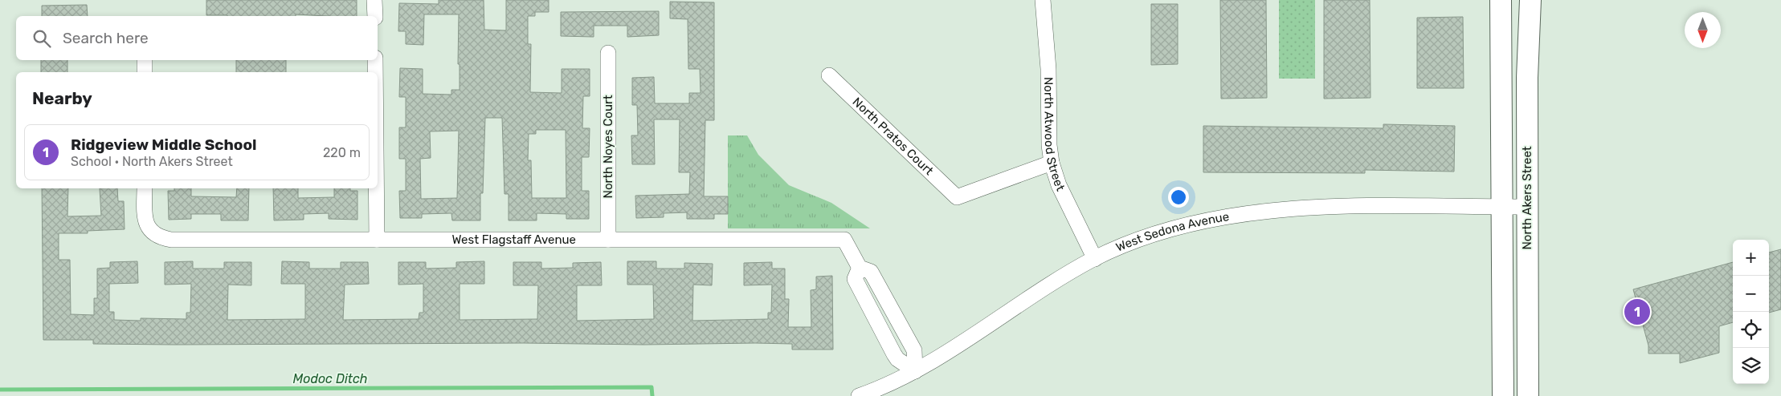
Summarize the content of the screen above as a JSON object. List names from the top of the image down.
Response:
{
  "streets": {
    "main road": ["North Akers Street"],
    "street": [
      "North Atwood Street",
      "North Pratos Court",
      "North Noyes Court",
      "West Sedona Avenue",
      "West Flagstaff Avenue"
    ]
  },
  "crossings": [
    ["North Atwood Street", "North Pratos Court"],
    ["North Atwood Street", "West Sedona Avenue"],
    ["North Noyes Court", "West Flagstaff Avenue"],
    ["North Akers Street", "West Sedona Avenue"],
    ["West Sedona Avenue", "West Flagstaff Avenue"]
  ],
  "water": ["Modoc Ditch"],
  "north": "bottom",
  "page": {
    "search": "Search here",
    "heading": "Nearby",
    "list": [
      {
        "mark": "1",
        "name": "Ridgeview Middle School",
        "note": "School · North Akers Street",
        "value": "220 m"
      }
    ],
    "map_buttons": ["+", "−"],
    "pins": "1"
  }
}
